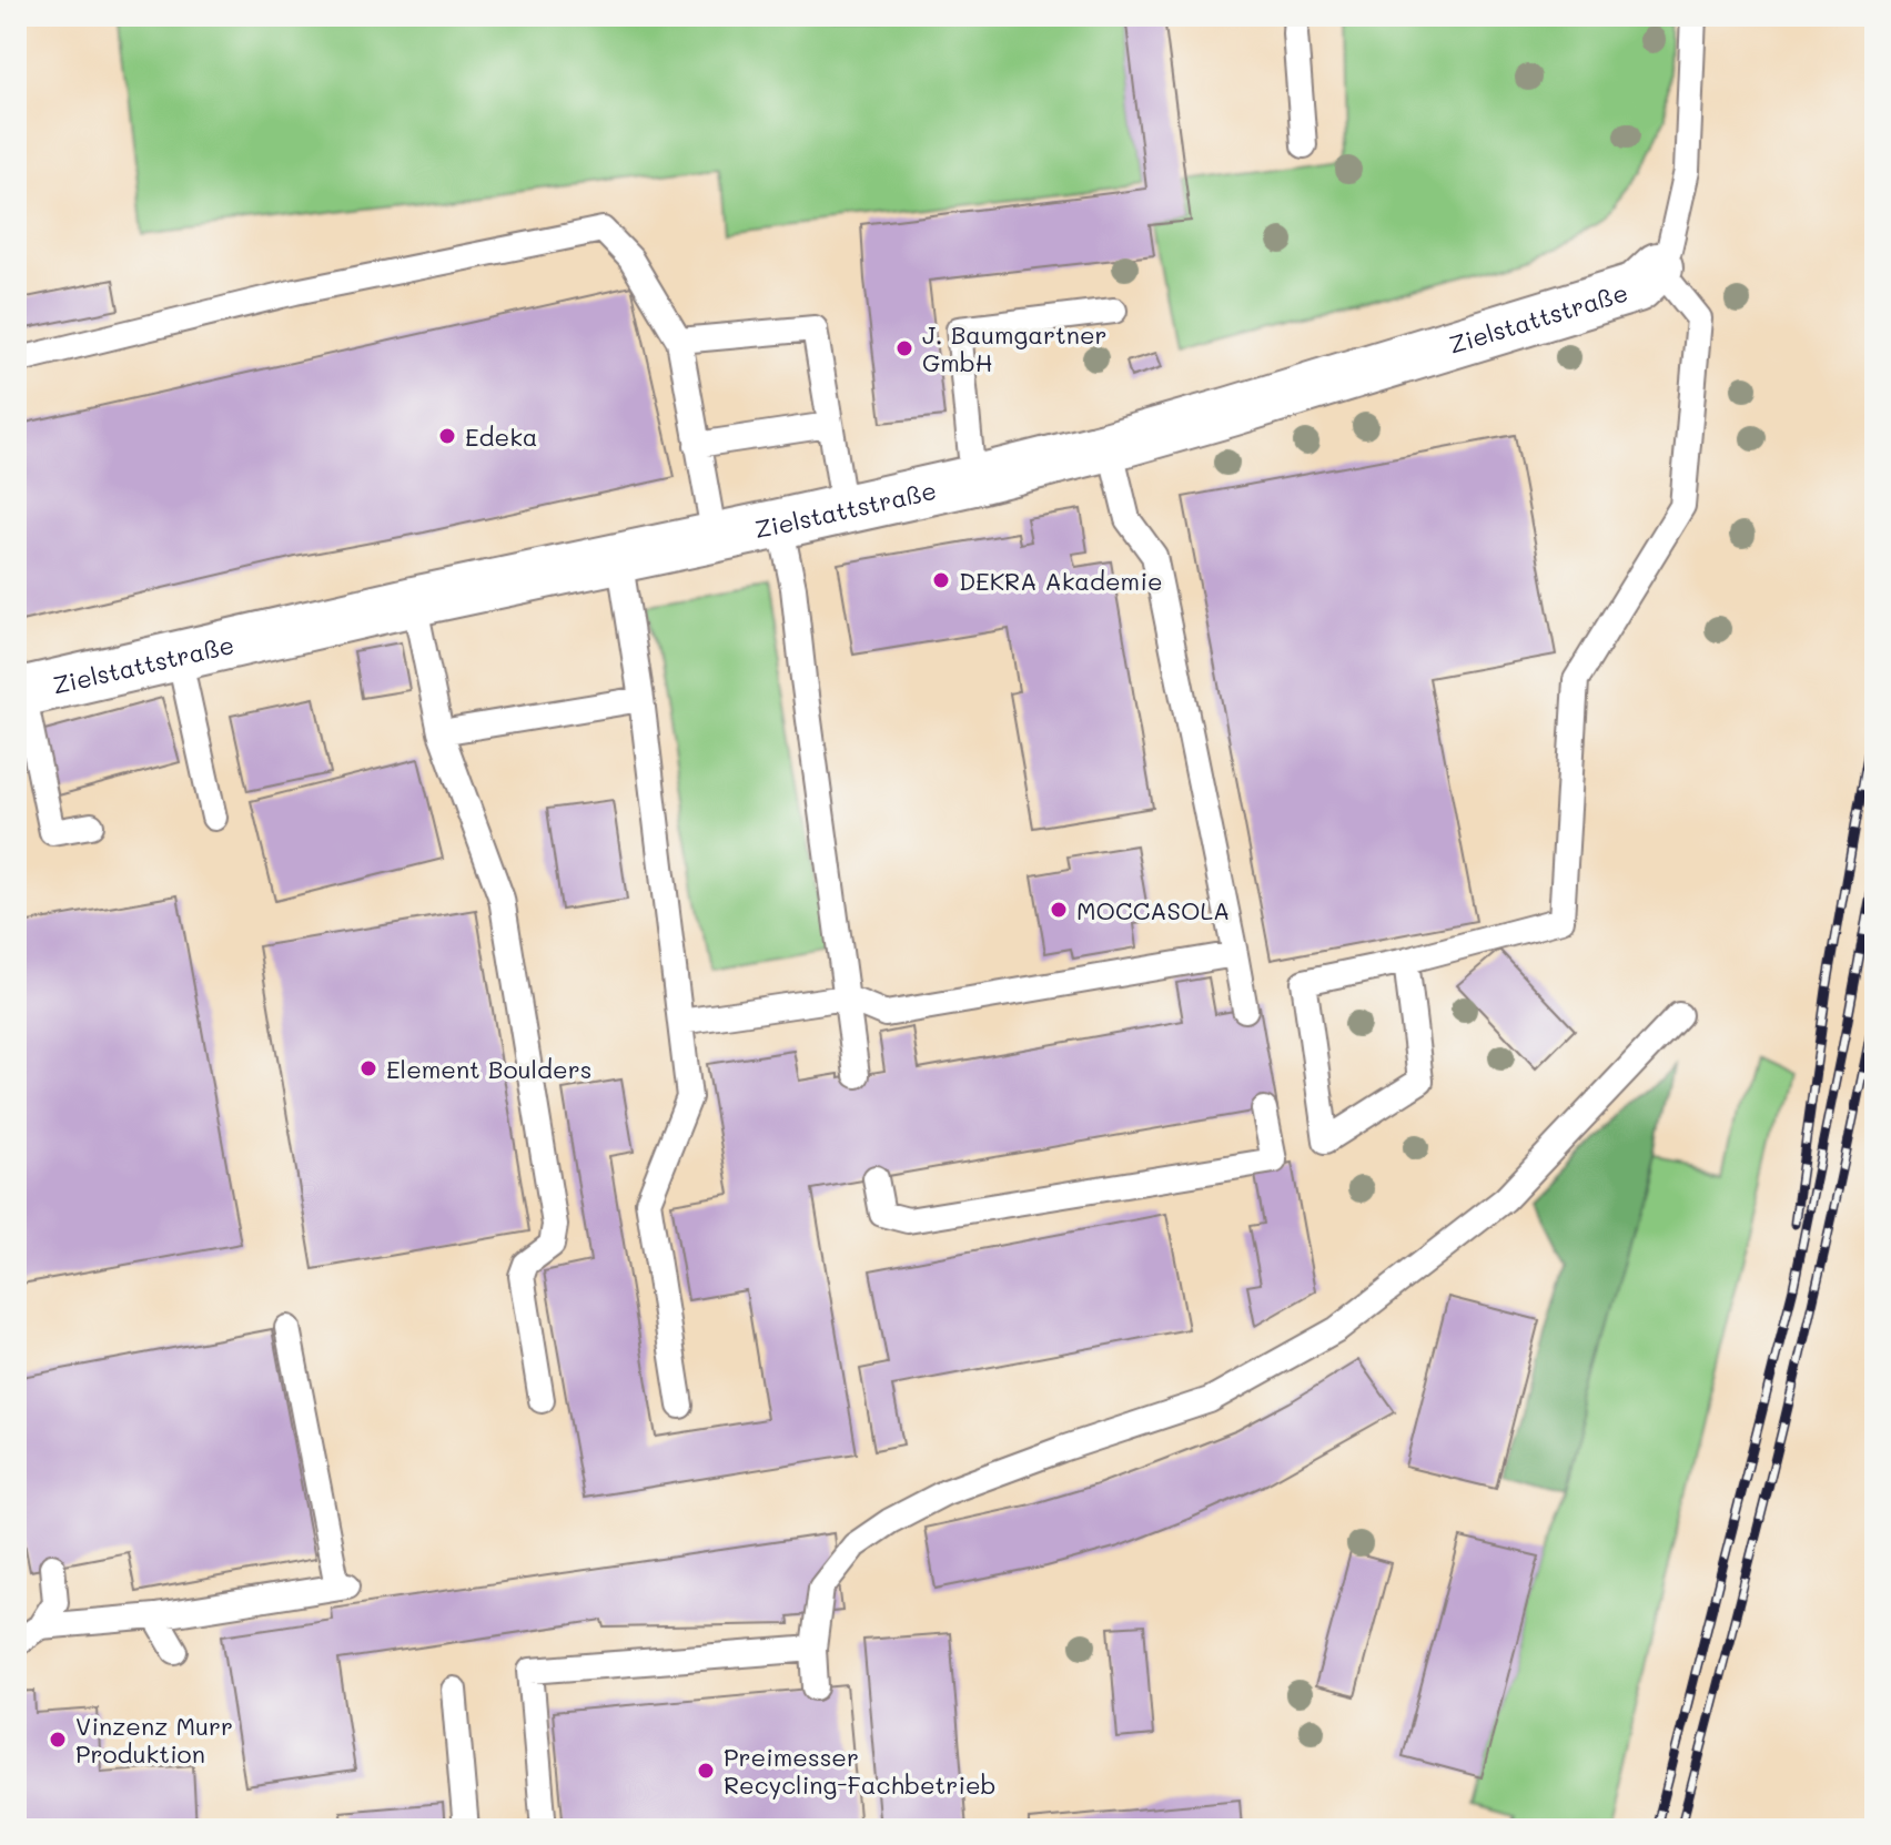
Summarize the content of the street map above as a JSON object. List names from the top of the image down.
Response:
{
  "streets": {
    "street": ["Zielstattstraße"]
  },
  "places": [
    "J. Baumgartner GmbH",
    "Edeka",
    "DEKRA Akademie",
    "MOCCASOLA",
    "Element Boulders",
    "Vinzenz Murr Produktion",
    "Preimesser Recycling-Fachbetrieb"
  ]
}
